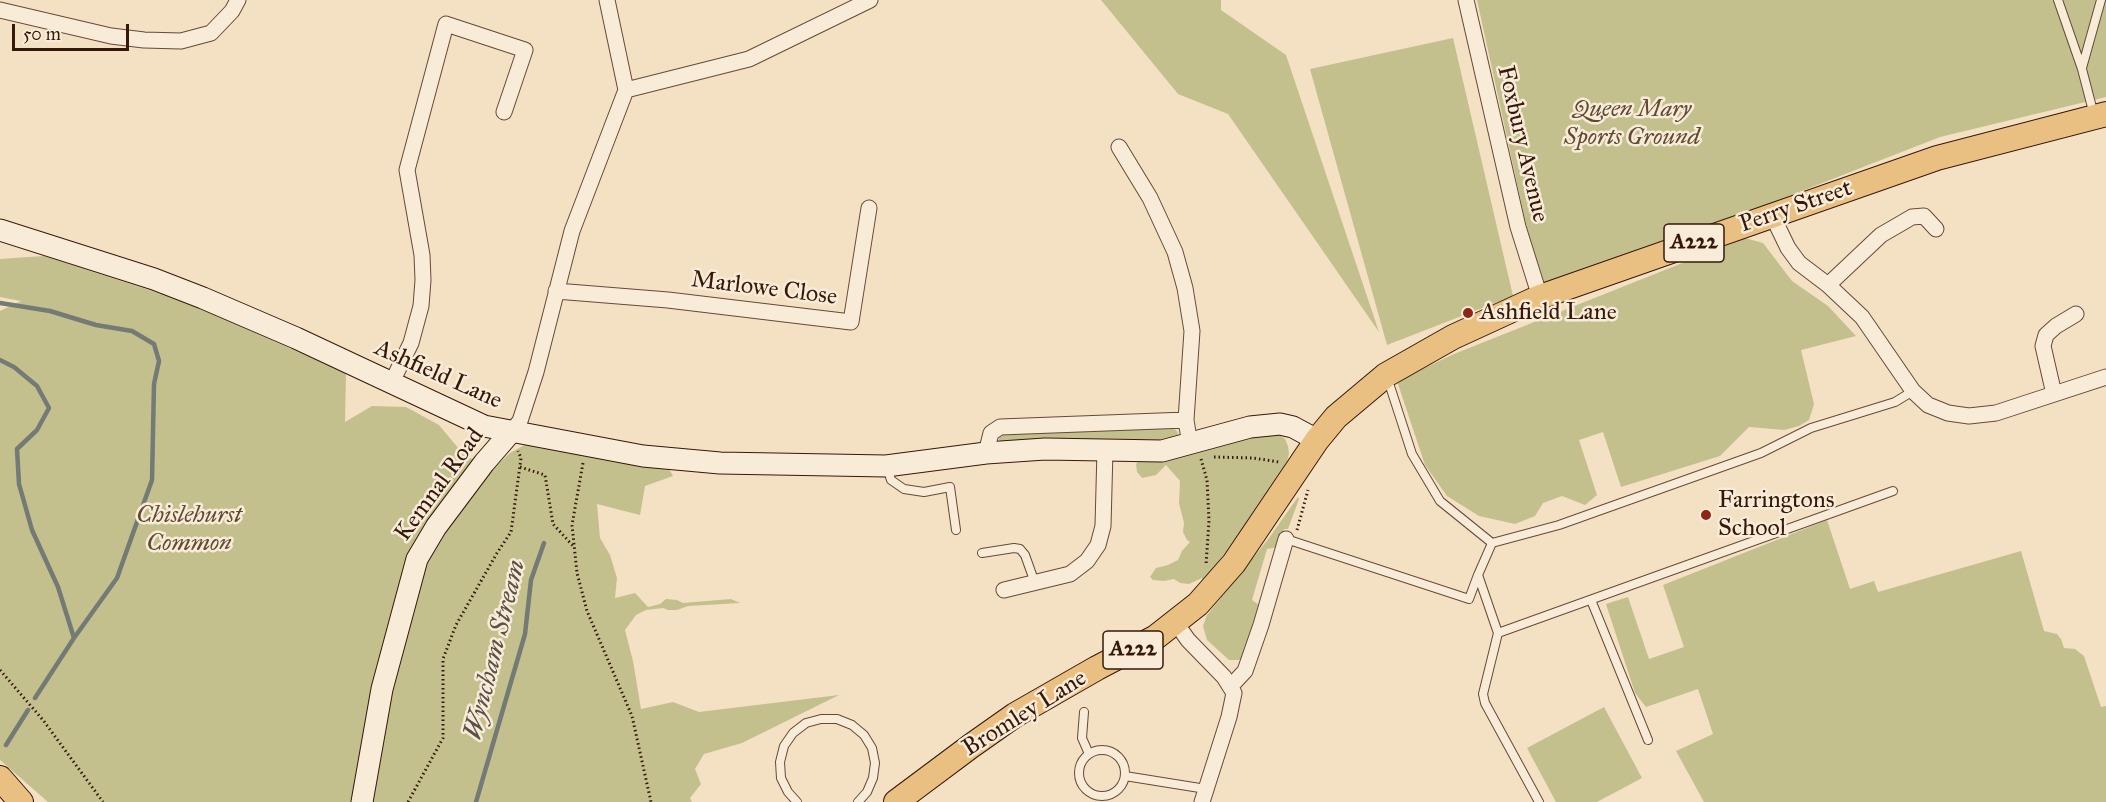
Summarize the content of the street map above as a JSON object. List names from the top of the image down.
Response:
{
  "streets": {
    "main road": ["Perry Street", "A222", "Bromley Lane"],
    "street": [
      "Foxbury Avenue",
      "Marlowe Close",
      "Ashfield Lane",
      "Kemnal Road"
    ]
  },
  "crossings": [
    ["Foxbury Avenue", "Perry Street"],
    ["Perry Street", "Ashfield Lane"],
    ["Perry Street", "Bromley Lane"],
    ["Marlowe Close", "Kemnal Road"],
    ["Ashfield Lane", "Kemnal Road"],
    ["Ashfield Lane", "Bromley Lane"]
  ],
  "water": ["Wyncham Stream"],
  "parks": ["Queen Mary Sports Ground", "Chislehurst Common"],
  "places": ["Ashfield Lane", "Farringtons School"],
  "scale_bar": "50 m"
}
